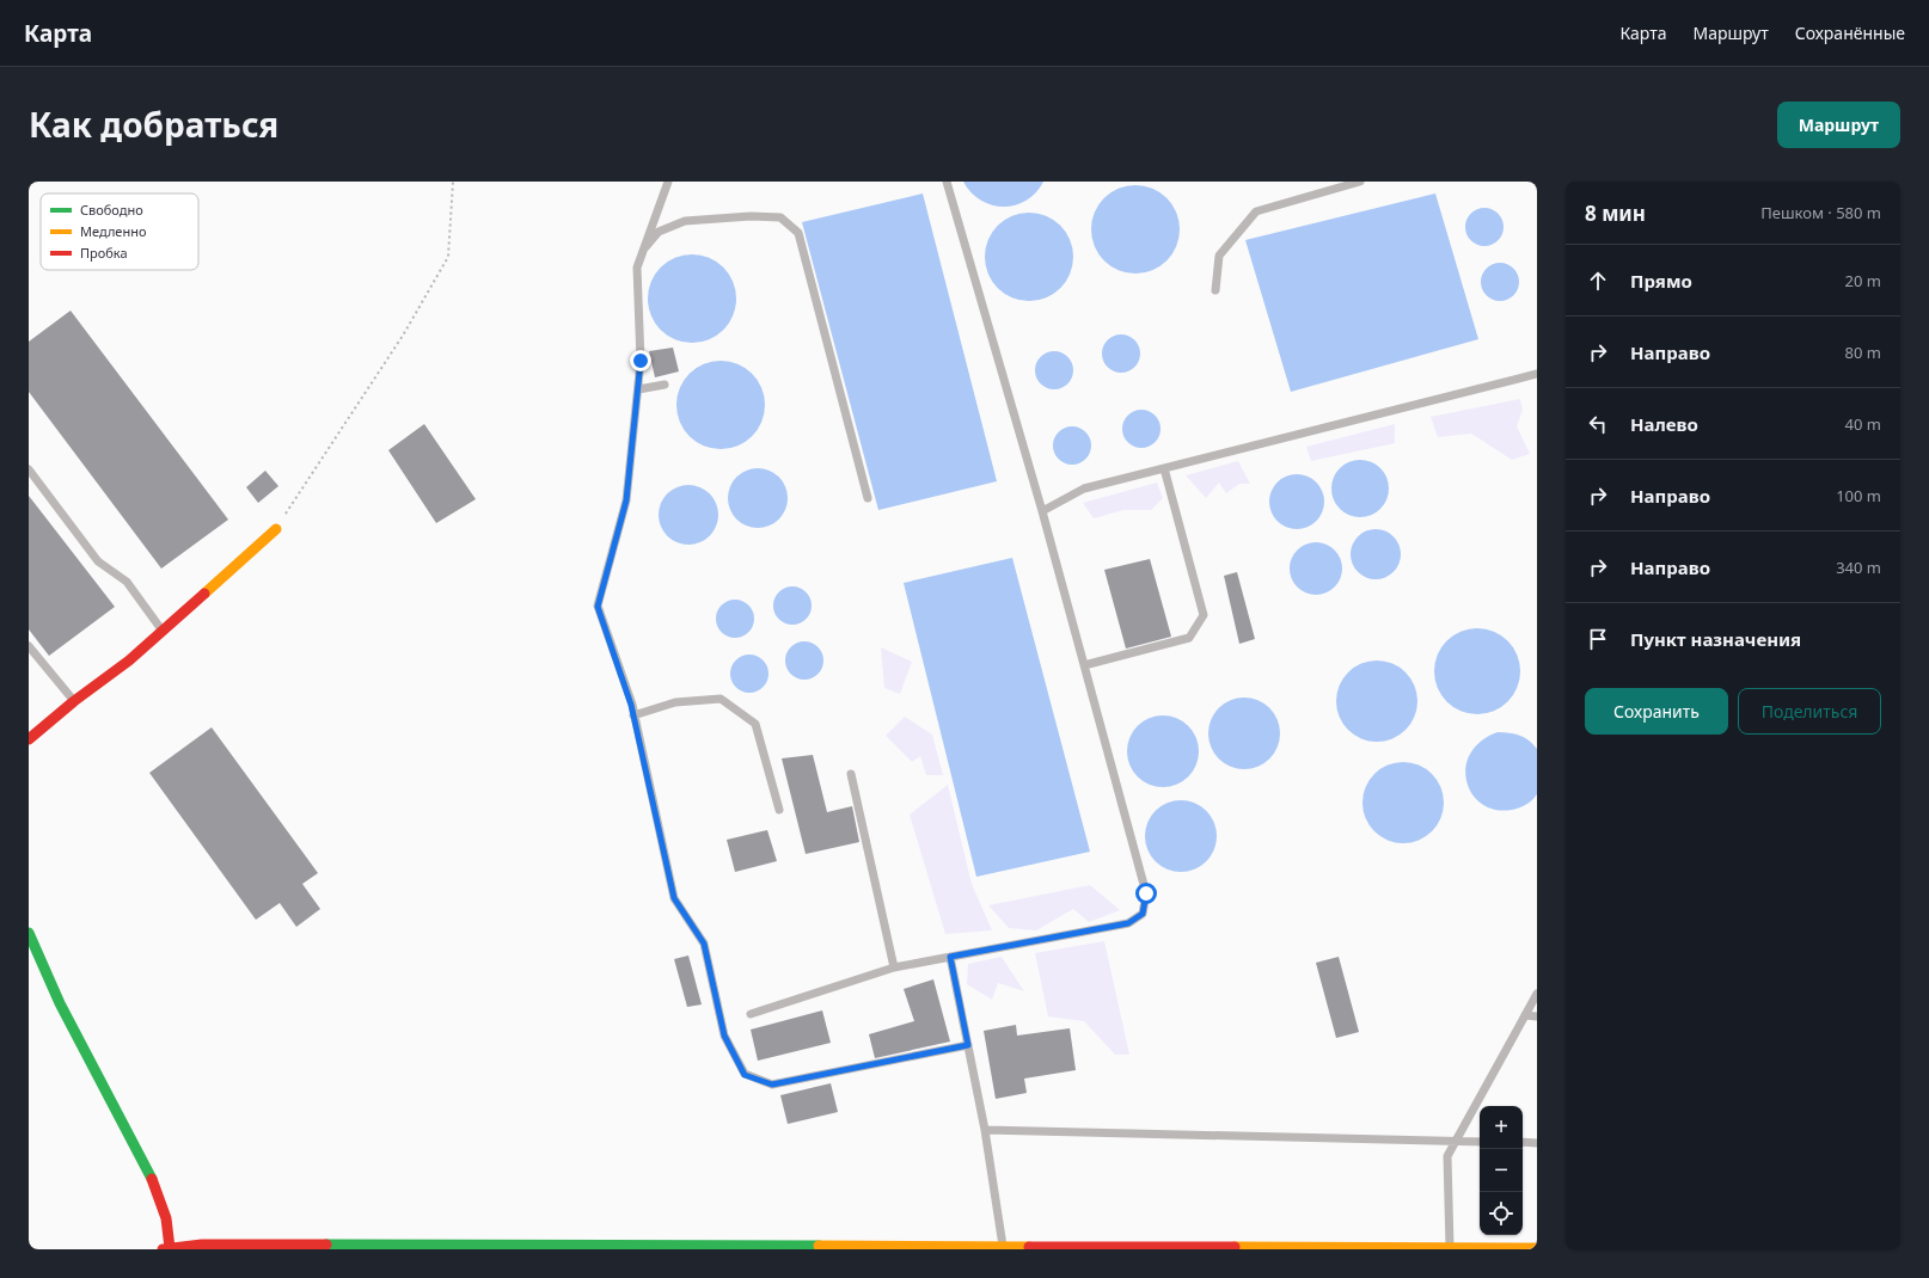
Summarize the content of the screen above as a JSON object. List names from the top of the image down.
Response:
{
  "legend": ["Свободно", "Медленно", "Пробка"],
  "page": {
    "header": "Карта",
    "nav": ["Карта", "Маршрут", "Сохранённые"],
    "title": "Как добраться",
    "buttons": [
      "Маршрут",
      ["Сохранить", "Поделиться"]
    ],
    "heading": ["8 мин", "Пешком · 580 m"],
    "list": [
      ["Прямо", "20 m"],
      ["Направо", "80 m"],
      ["Налево", "40 m"],
      ["Направо", "100 m"],
      ["Направо", "340 m"],
      "Пункт назначения"
    ],
    "map_buttons": ["+", "−"]
  }
}
